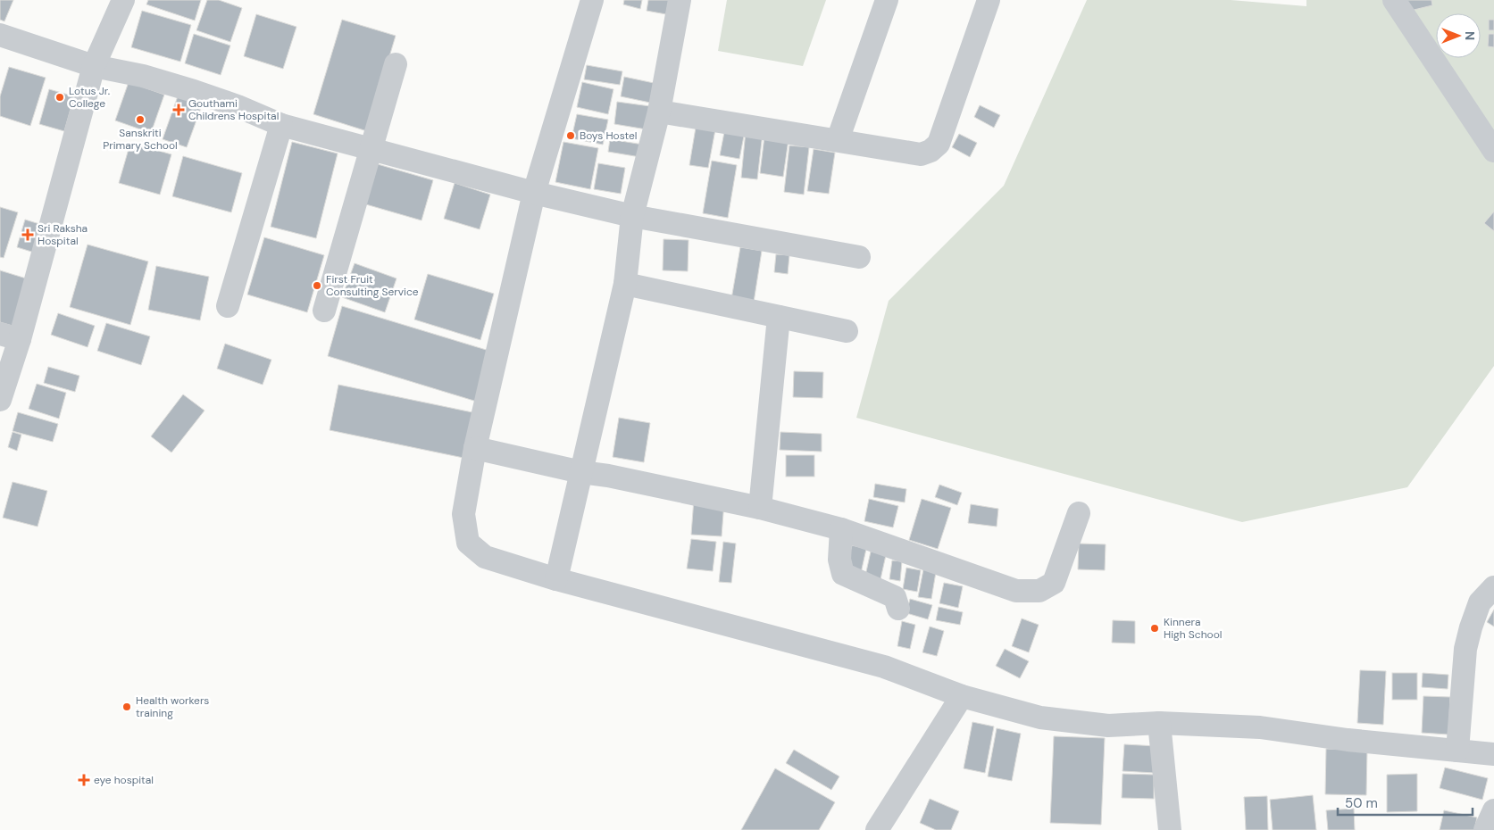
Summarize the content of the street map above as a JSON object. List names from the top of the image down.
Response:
{
  "places": {
    "other": [
      "Lotus Jr. College",
      "Sanskriti Primary School",
      "Boys Hostel",
      "First Fruit Consulting Service",
      "Kinnera High School",
      "Health workers training"
    ],
    "health": ["Gouthami Childrens Hospital", "Sri Raksha Hospital", "eye hospital"]
  },
  "scale_bar": "50 m",
  "north": "right"
}
